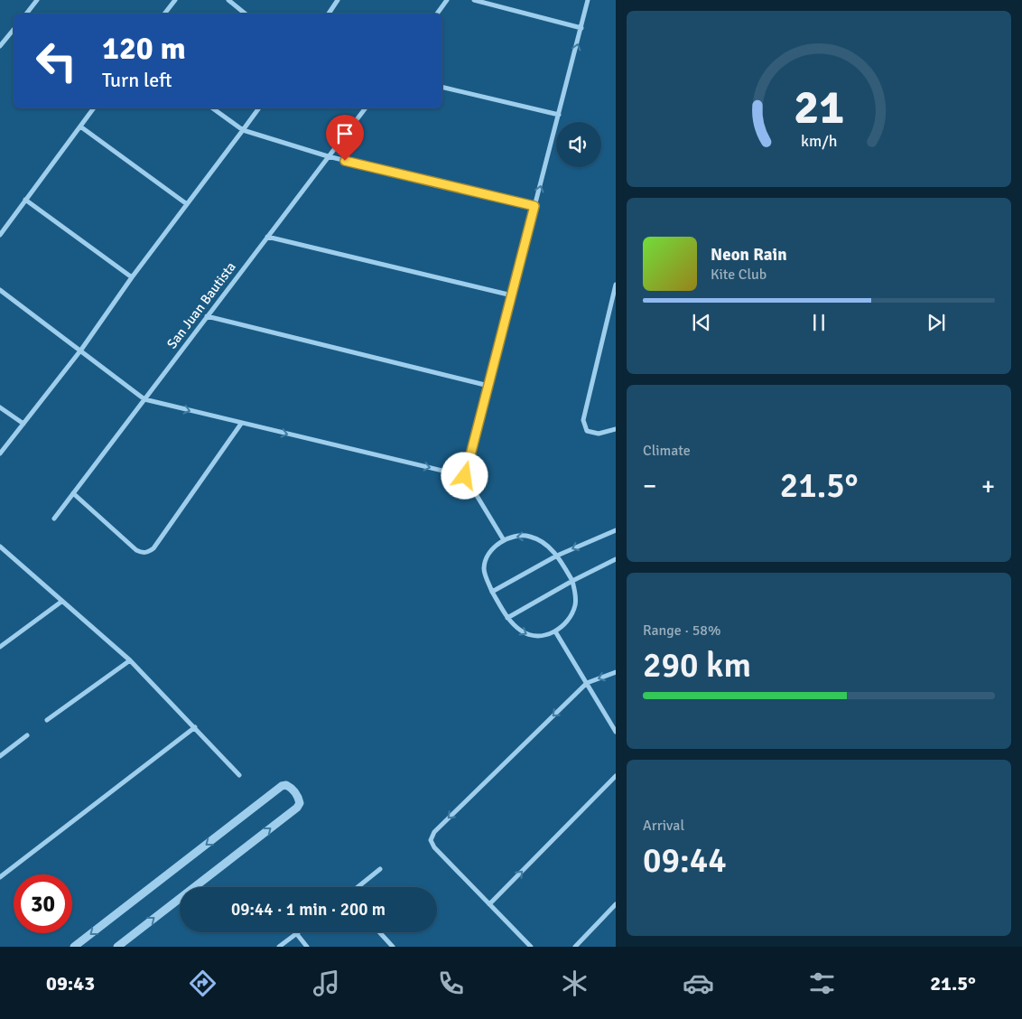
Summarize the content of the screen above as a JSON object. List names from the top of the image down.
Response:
{
  "streets": {
    "street": ["San Juan Bautista"]
  },
  "page": {
    "turn": ["120 m", "Turn left"],
    "song": ["Neon Rain", "Kite Club"],
    "tile": [
      "Climate",
      ["Range · 58%", "290 km"],
      ["Arrival", "09:44"]
    ],
    "heat": ["−", "21.5°", "+"],
    "limit": "30",
    "trip": "09:44 · 1 min · 200 m",
    "tabs": ["09:43", "21.5°"],
    "gauge": ["21", "km/h"]
  }
}
